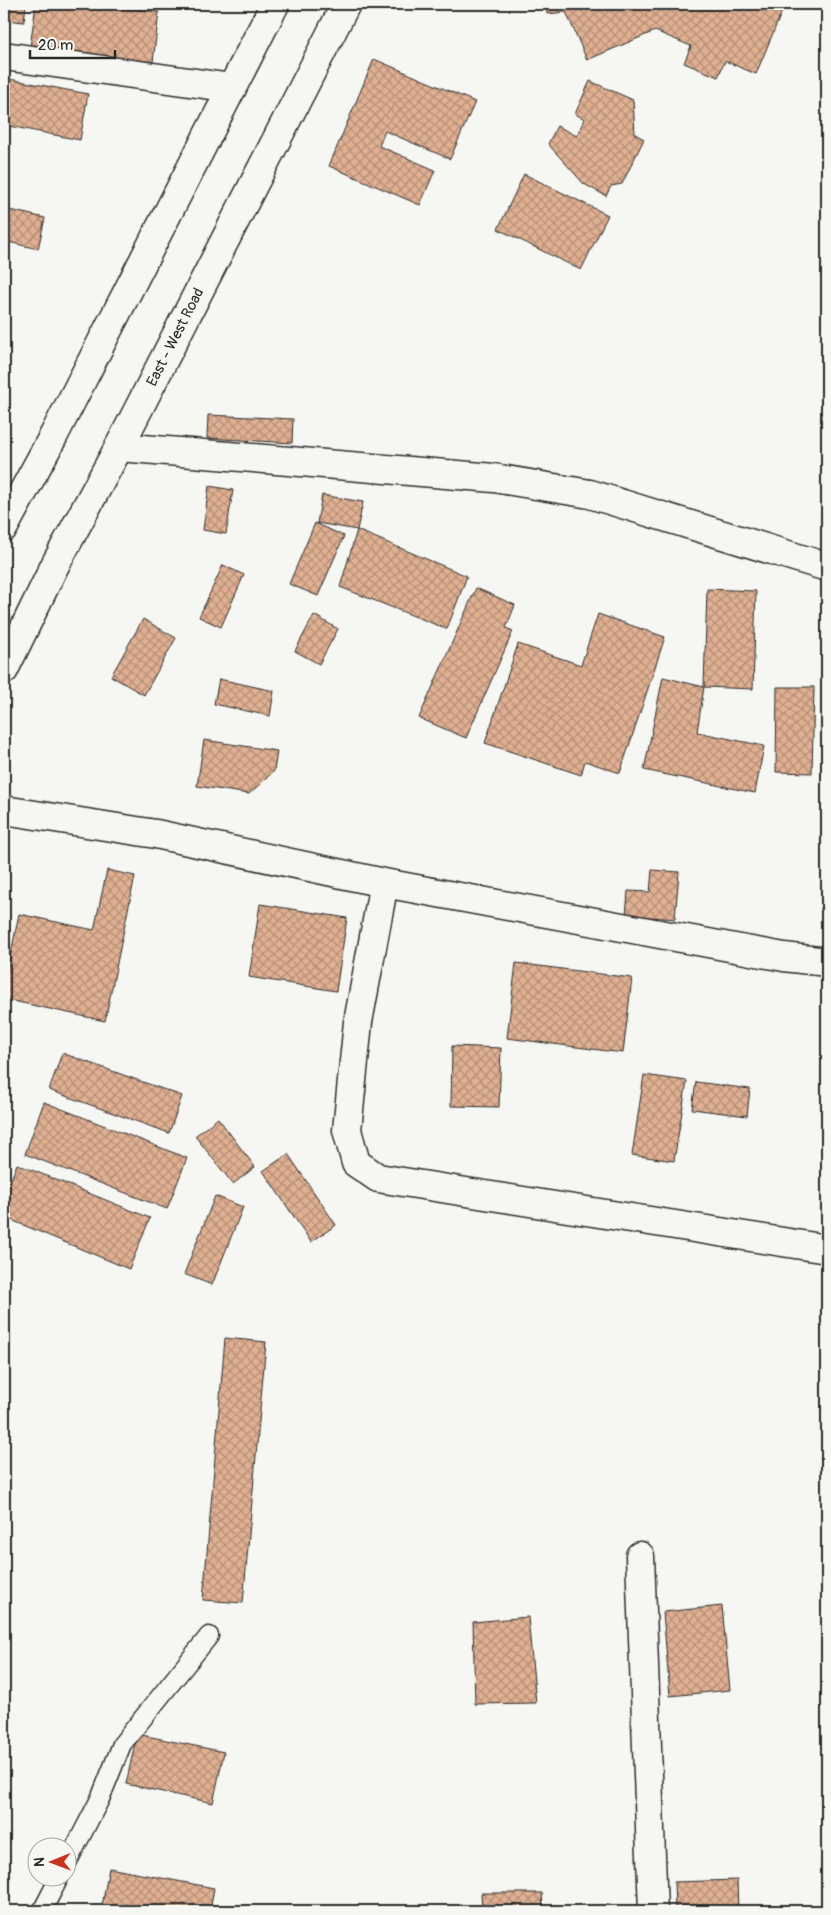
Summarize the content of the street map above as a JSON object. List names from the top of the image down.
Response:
{
  "streets": {
    "street": ["East - West Road"]
  },
  "scale_bar": "20 m",
  "north": "left"
}
